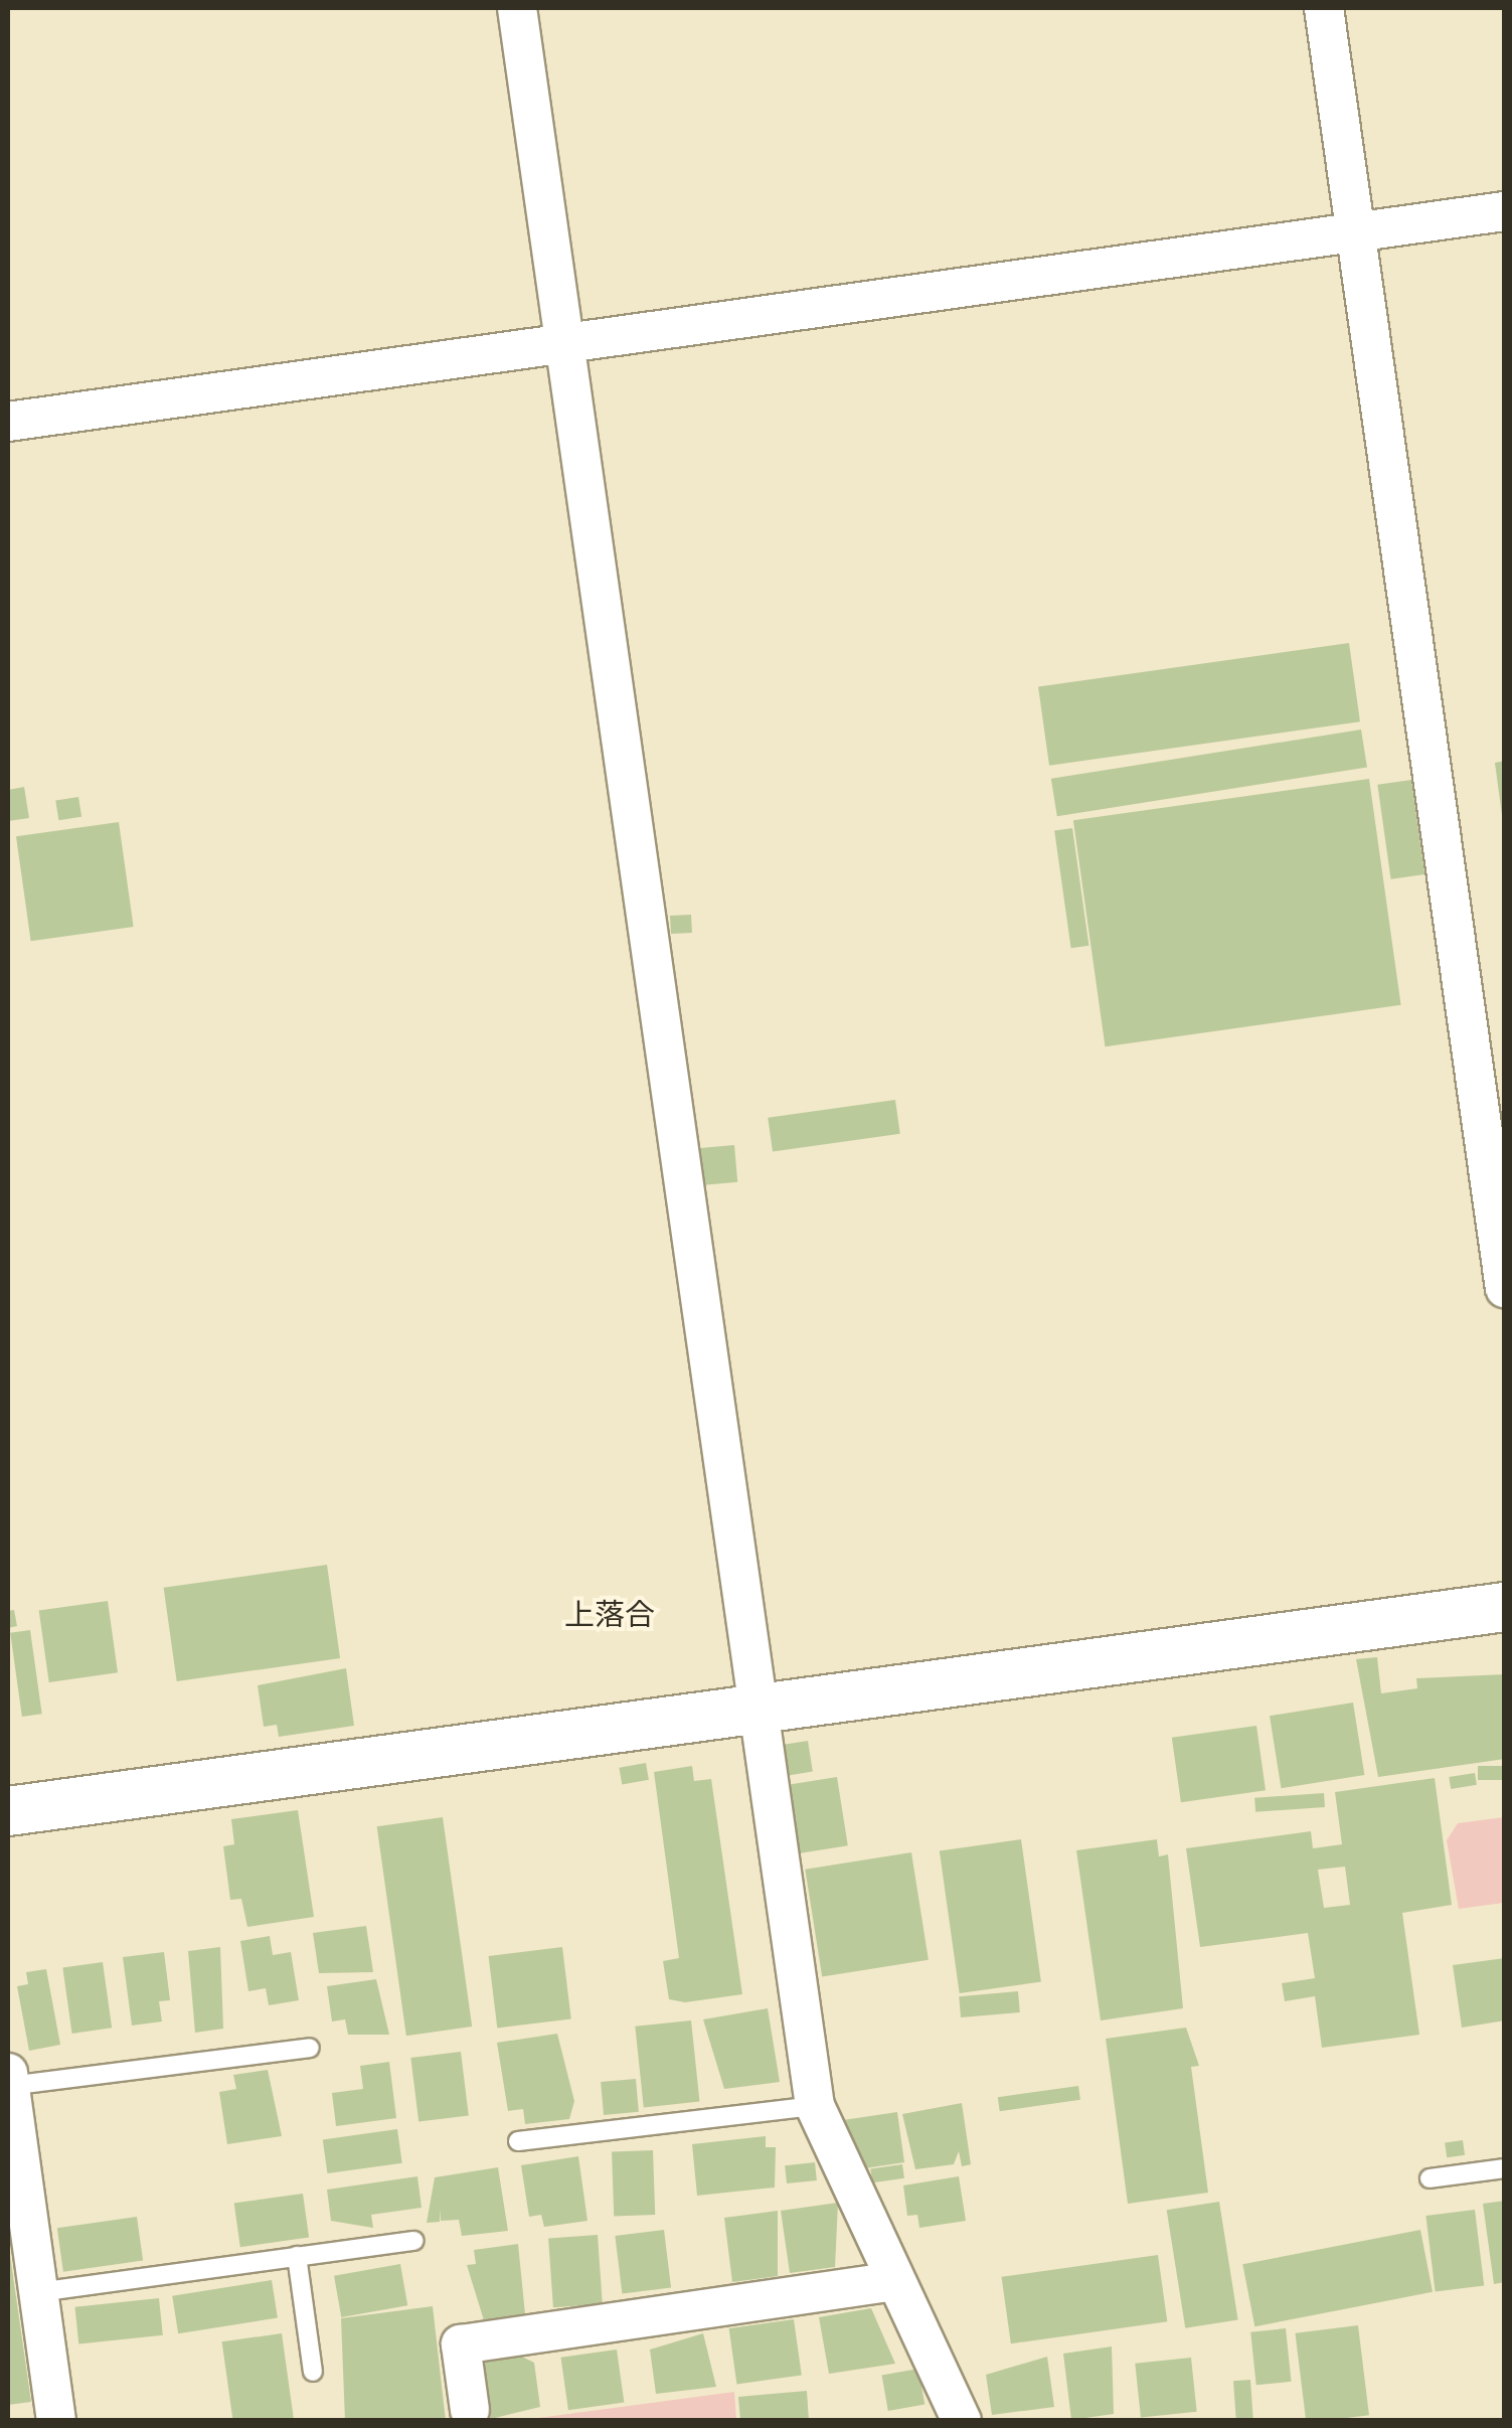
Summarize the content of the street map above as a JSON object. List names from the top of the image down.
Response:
{
  "districts": ["上落合"]
}
